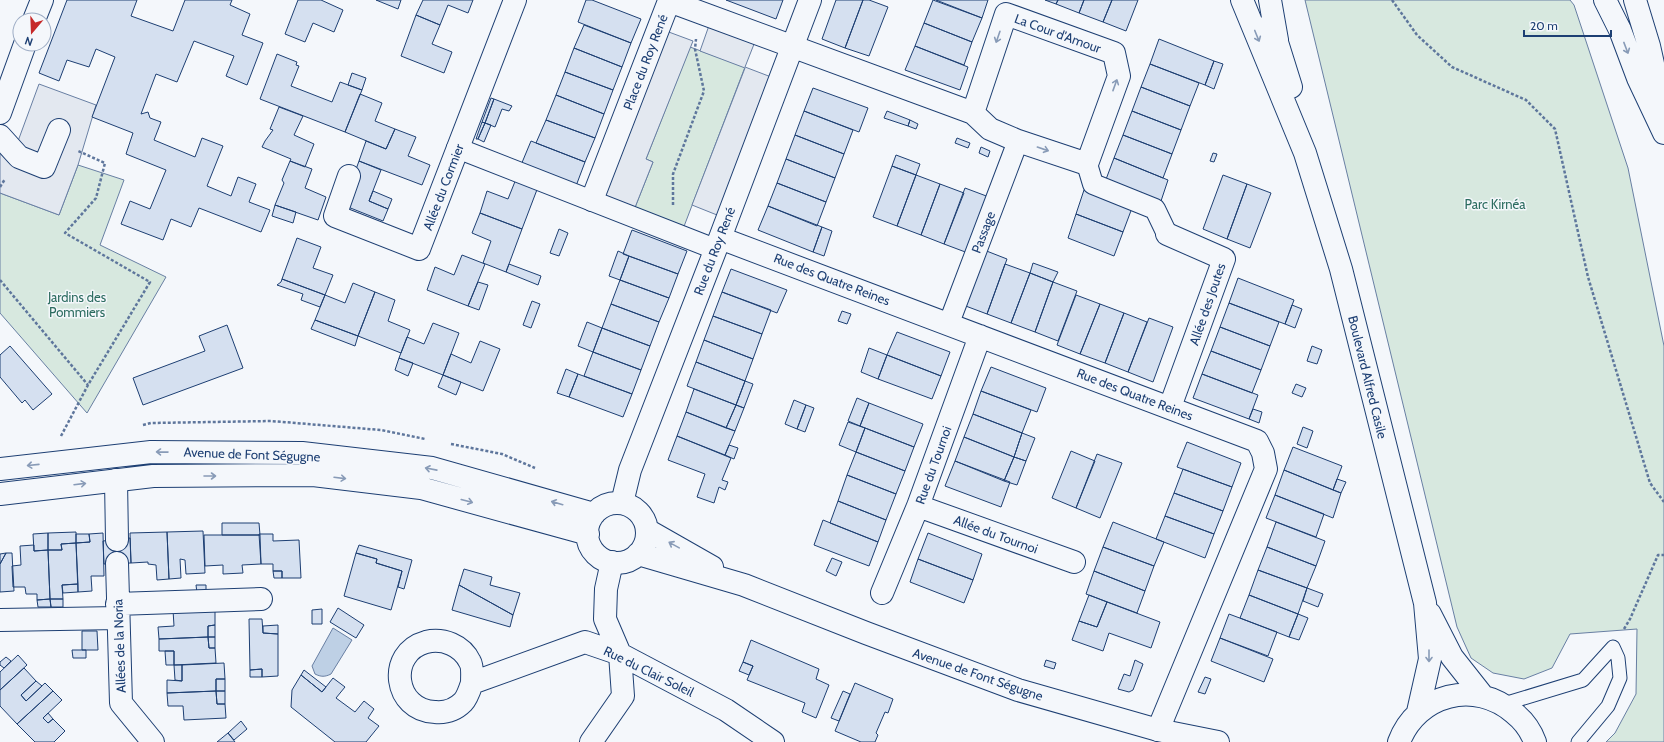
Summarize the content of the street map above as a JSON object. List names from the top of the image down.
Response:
{
  "streets": {
    "main road": [
      "La Cour d'Amour",
      "Place du Roy René",
      "Allée du Cormier",
      "Rue du Roy René",
      "Rue des Quatre Reines",
      "Allée des Joutes",
      "Boulevard Alfred Casile",
      "Avenue de Font Ségugne",
      "Rue du Tournoi",
      "Allée du Tournoi",
      "Allées de la Noria",
      "Rue du Clair Soleil"
    ],
    "street": ["Passage"]
  },
  "crossings": [
    ["Place du Roy René", "Rue du Roy René"],
    ["Passage", "Rue des Quatre Reines"],
    ["Rue du Roy René", "Rue des Quatre Reines"],
    ["Rue du Roy René", "Avenue de Font Ségugne"],
    ["Rue des Quatre Reines", "Allée des Joutes"],
    ["Rue des Quatre Reines", "Avenue de Font Ségugne"],
    ["Rue des Quatre Reines", "Rue du Tournoi"],
    ["Rue du Tournoi", "Allée du Tournoi"]
  ],
  "parks": ["Parc Kirnéa", "Jardins des Pommiers"],
  "scale_bar": "20 m",
  "north": "bottom"
}
